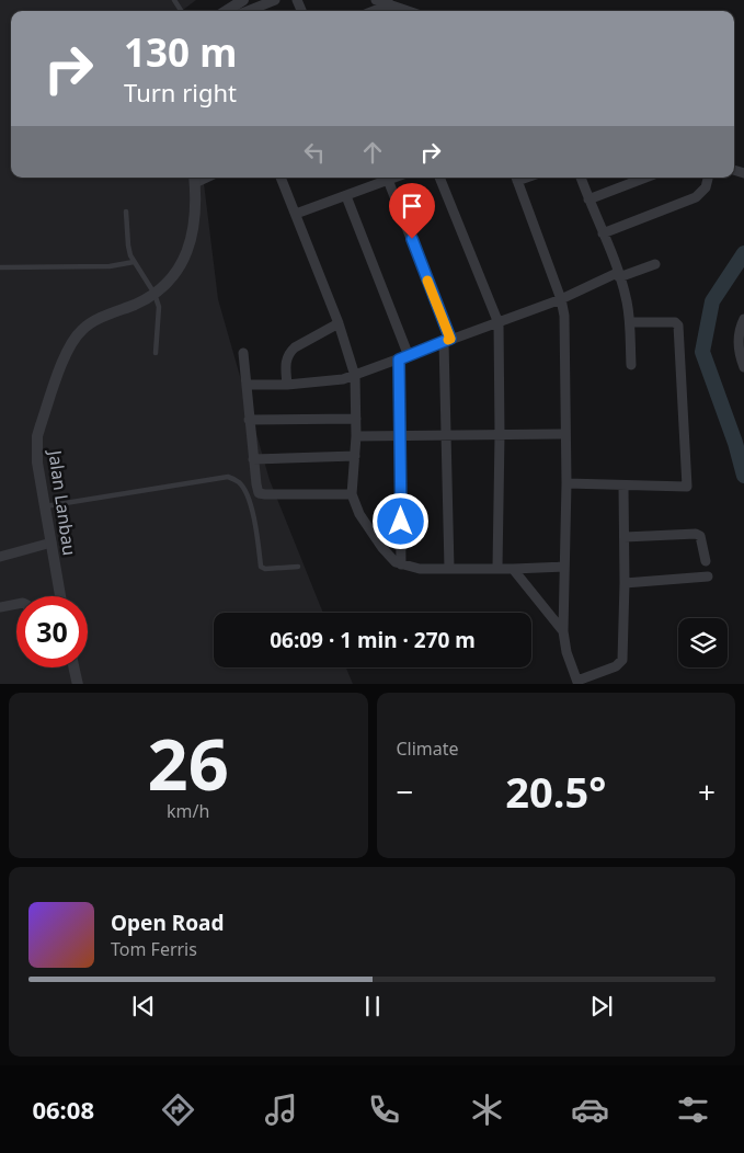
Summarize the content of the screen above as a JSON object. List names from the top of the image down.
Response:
{
  "streets": {
    "street": ["Jalan Lanbau"]
  },
  "page": {
    "turn": ["130 m", "Turn right"],
    "limit": "30",
    "trip": "06:09 · 1 min · 270 m",
    "tile": [
      ["26", "km/h"],
      "Climate"
    ],
    "heat": ["−", "20.5°", "+"],
    "song": ["Open Road", "Tom Ferris"],
    "tabs": "06:08"
  }
}
